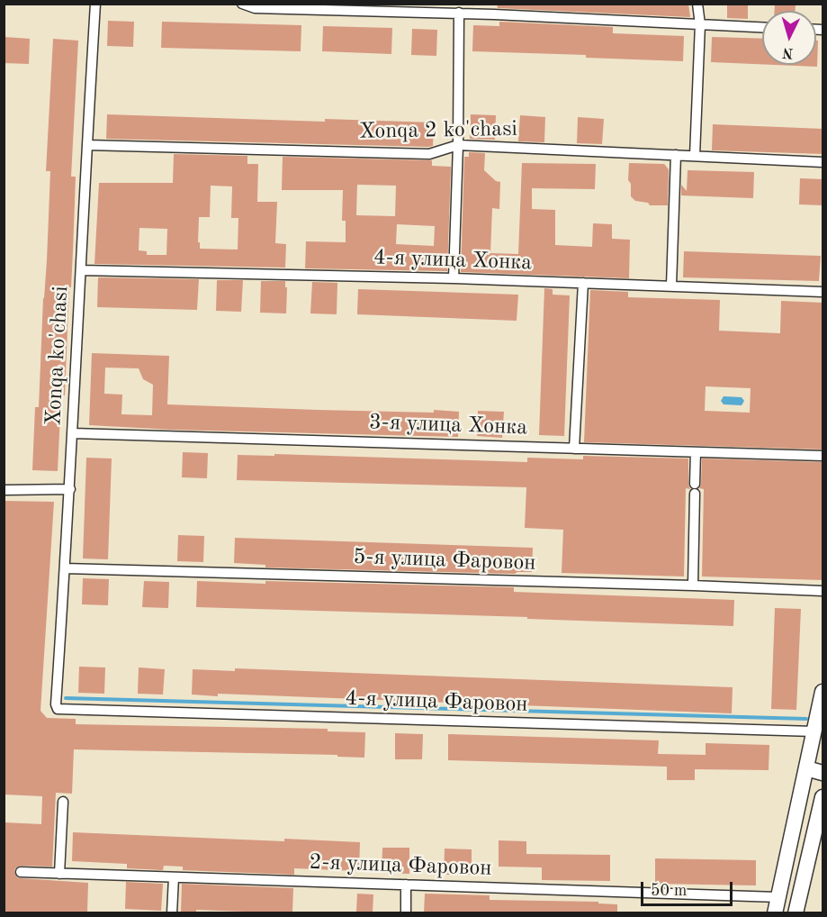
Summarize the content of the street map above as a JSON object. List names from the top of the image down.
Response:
{
  "streets": {
    "street": [
      "Xonqa 2 ko'chasi",
      "4-я улица Хонка",
      "Xonqa ko'chasi",
      "3-я улица Хонка",
      "5-я улица Фаровон",
      "4-я улица Фаровон",
      "2-я улица Фаровон"
    ]
  },
  "crossings": [
    ["Xonqa 2 ko'chasi", "Xonqa ko'chasi"],
    ["4-я улица Хонка", "Xonqa ko'chasi"],
    ["Xonqa ko'chasi", "3-я улица Хонка"],
    ["Xonqa ko'chasi", "5-я улица Фаровон"],
    ["Xonqa ko'chasi", "4-я улица Фаровон"]
  ],
  "scale_bar": "50 m",
  "north": "bottom"
}
